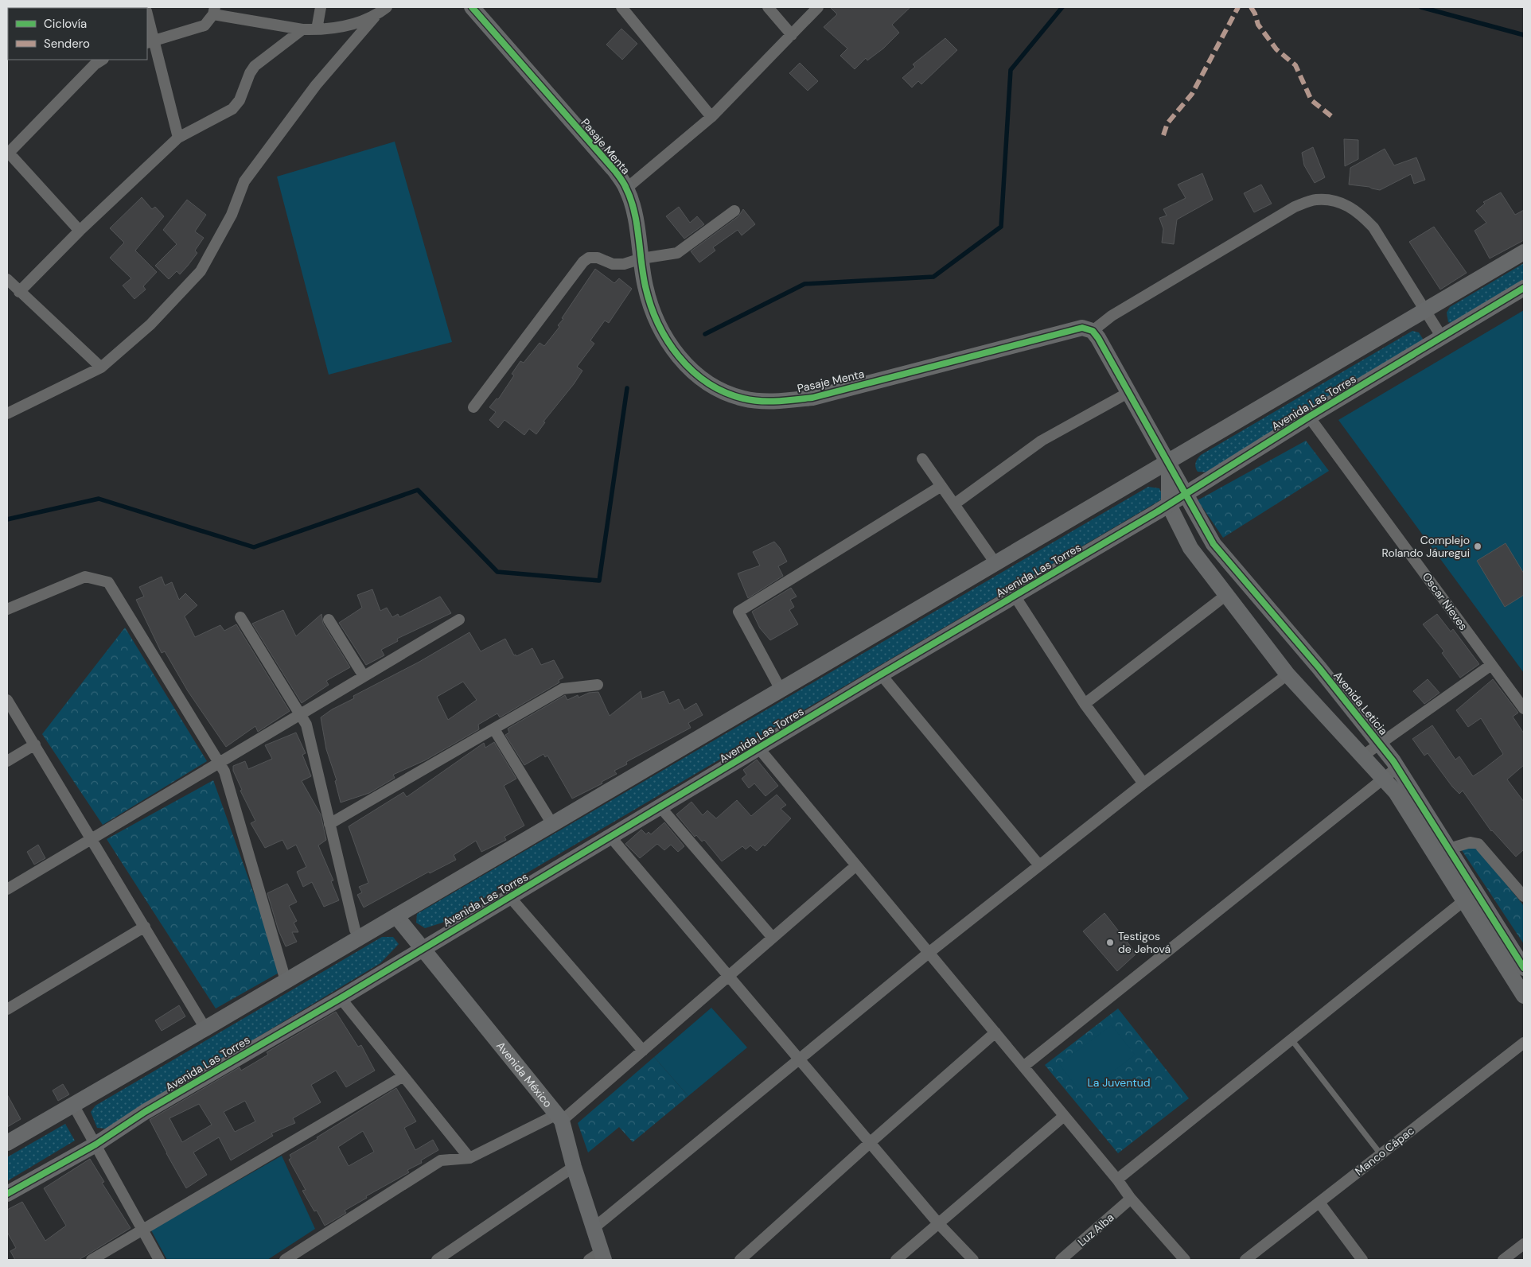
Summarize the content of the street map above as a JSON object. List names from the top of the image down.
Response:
{
  "streets": {
    "street": [
      "Pasaje Menta",
      "Avenida Las Torres",
      "Oscar Nieves",
      "Avenida Leticia",
      "Avenida México",
      "Manco Cápac",
      "Luz Alba"
    ]
  },
  "crossings": [
    ["Avenida Las Torres", "Oscar Nieves"],
    ["Avenida Las Torres", "Avenida Leticia"],
    ["Avenida Las Torres", "Avenida México"]
  ],
  "parks": ["La Juventud"],
  "places": ["Complejo Rolando Jáuregui", "Testigos de Jehová"],
  "legend": ["Ciclovía", "Sendero"]
}
